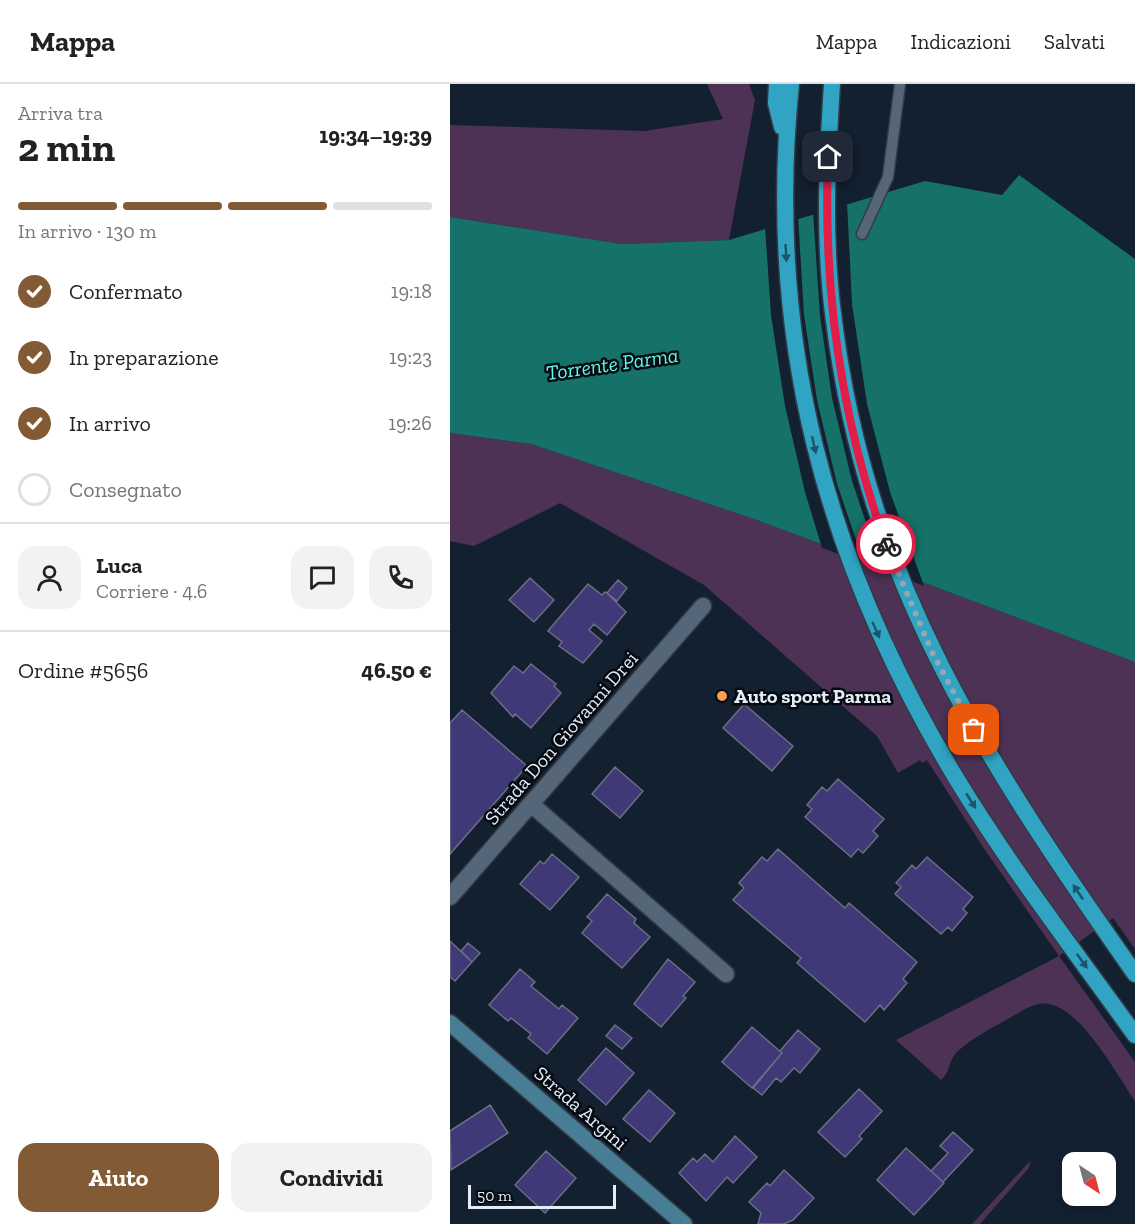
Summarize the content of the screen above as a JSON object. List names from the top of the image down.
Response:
{
  "streets": {
    "main road": ["Strada Argini"],
    "street": ["Strada Don Giovanni Drei"]
  },
  "water": ["Torrente Parma"],
  "places": ["Auto sport Parma"],
  "scale_bar": "50 m",
  "north": "bottom right",
  "page": {
    "header": "Mappa",
    "nav": ["Mappa", "Indicazioni", "Salvati"],
    "heading": ["2 min", "Arriva tra", "19:34–19:39"],
    "panel": [
      "Luca",
      "Corriere · 4.6",
      "Ordine #5656",
      "46.50 €"
    ],
    "bar": "In arrivo · 130 m",
    "list": [
      ["Confermato", "19:18"],
      ["In preparazione", "19:23"],
      ["In arrivo", "19:26"],
      "Consegnato"
    ],
    "buttons": ["Aiuto", "Condividi"],
    "scale": "50 m"
  }
}
